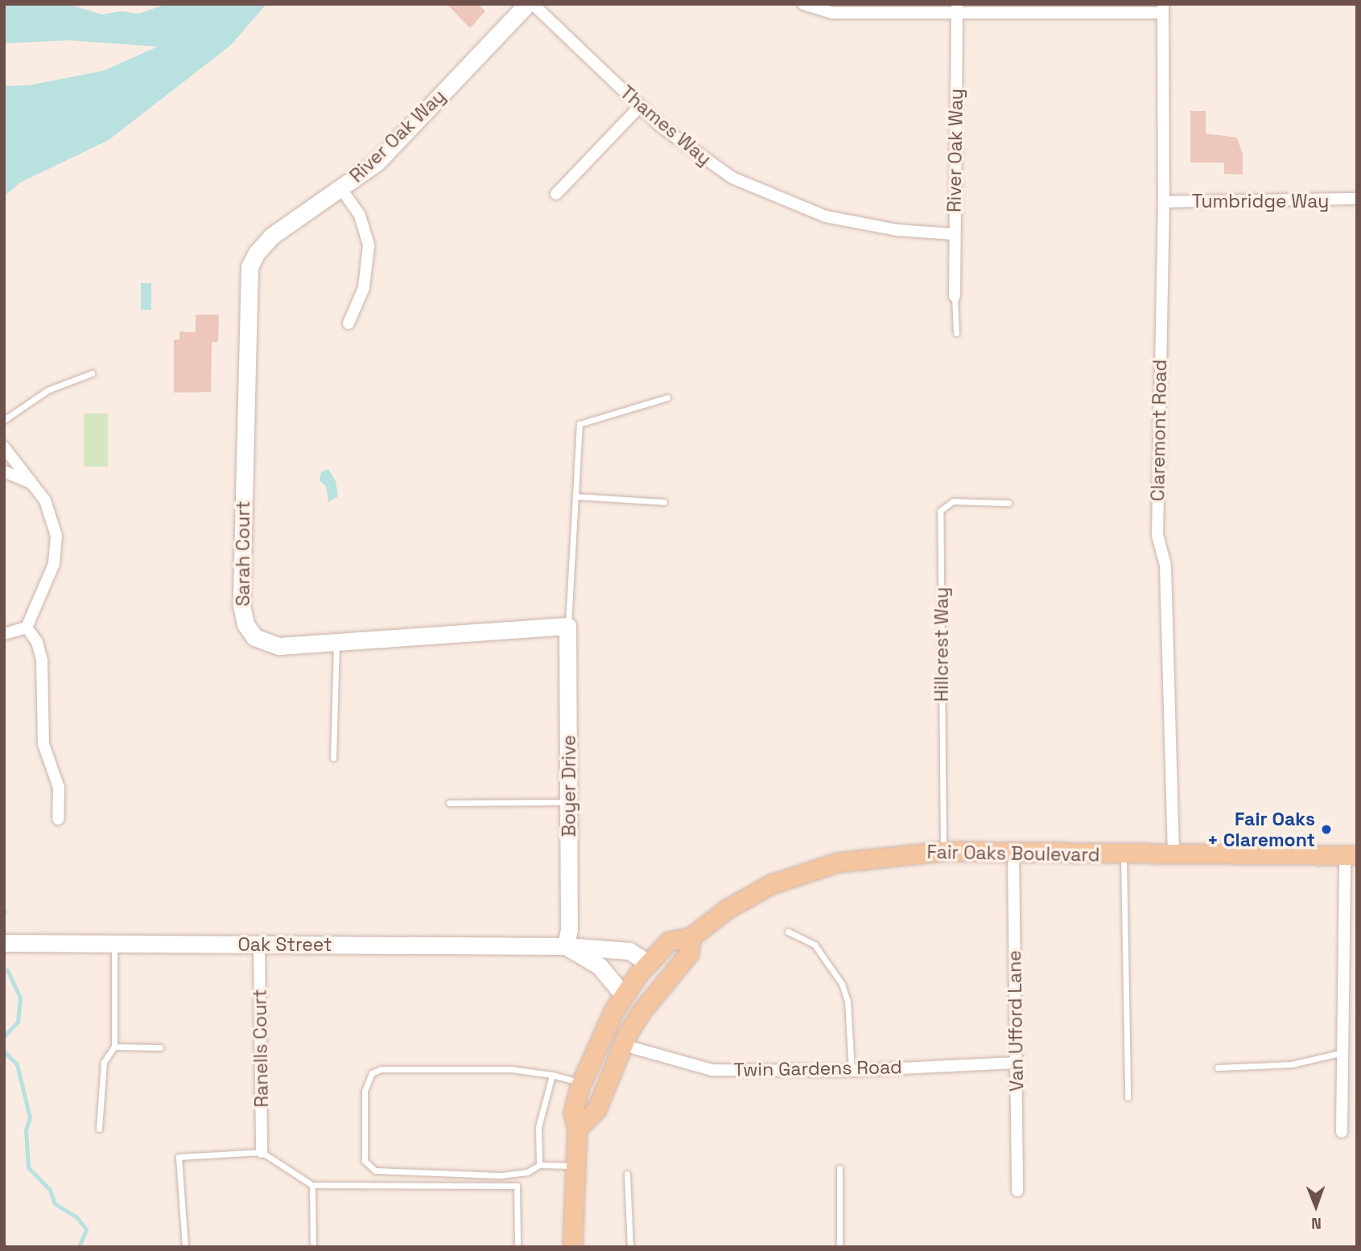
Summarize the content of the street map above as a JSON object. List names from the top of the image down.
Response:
{
  "streets": {
    "main road": ["Fair Oaks Boulevard"],
    "street": [
      "Thames Way",
      "River Oak Way",
      "Tumbridge Way",
      "Claremont Road",
      "Sarah Court",
      "Boyer Drive",
      "Oak Street",
      "Van Ufford Lane",
      "Ranells Court",
      "Twin Gardens Road"
    ],
    "lane": ["Hillcrest Way"]
  },
  "crossings": [
    ["Thames Way", "River Oak Way"],
    ["River Oak Way", "Sarah Court"],
    ["Tumbridge Way", "Claremont Road"],
    ["Claremont Road", "Fair Oaks Boulevard"],
    ["Sarah Court", "Boyer Drive"],
    ["Hillcrest Way", "Fair Oaks Boulevard"],
    ["Boyer Drive", "Oak Street"],
    ["Fair Oaks Boulevard", "Van Ufford Lane"],
    ["Oak Street", "Ranells Court"],
    ["Van Ufford Lane", "Twin Gardens Road"]
  ],
  "places": ["Fair Oaks + Claremont"],
  "north": "bottom"
}
